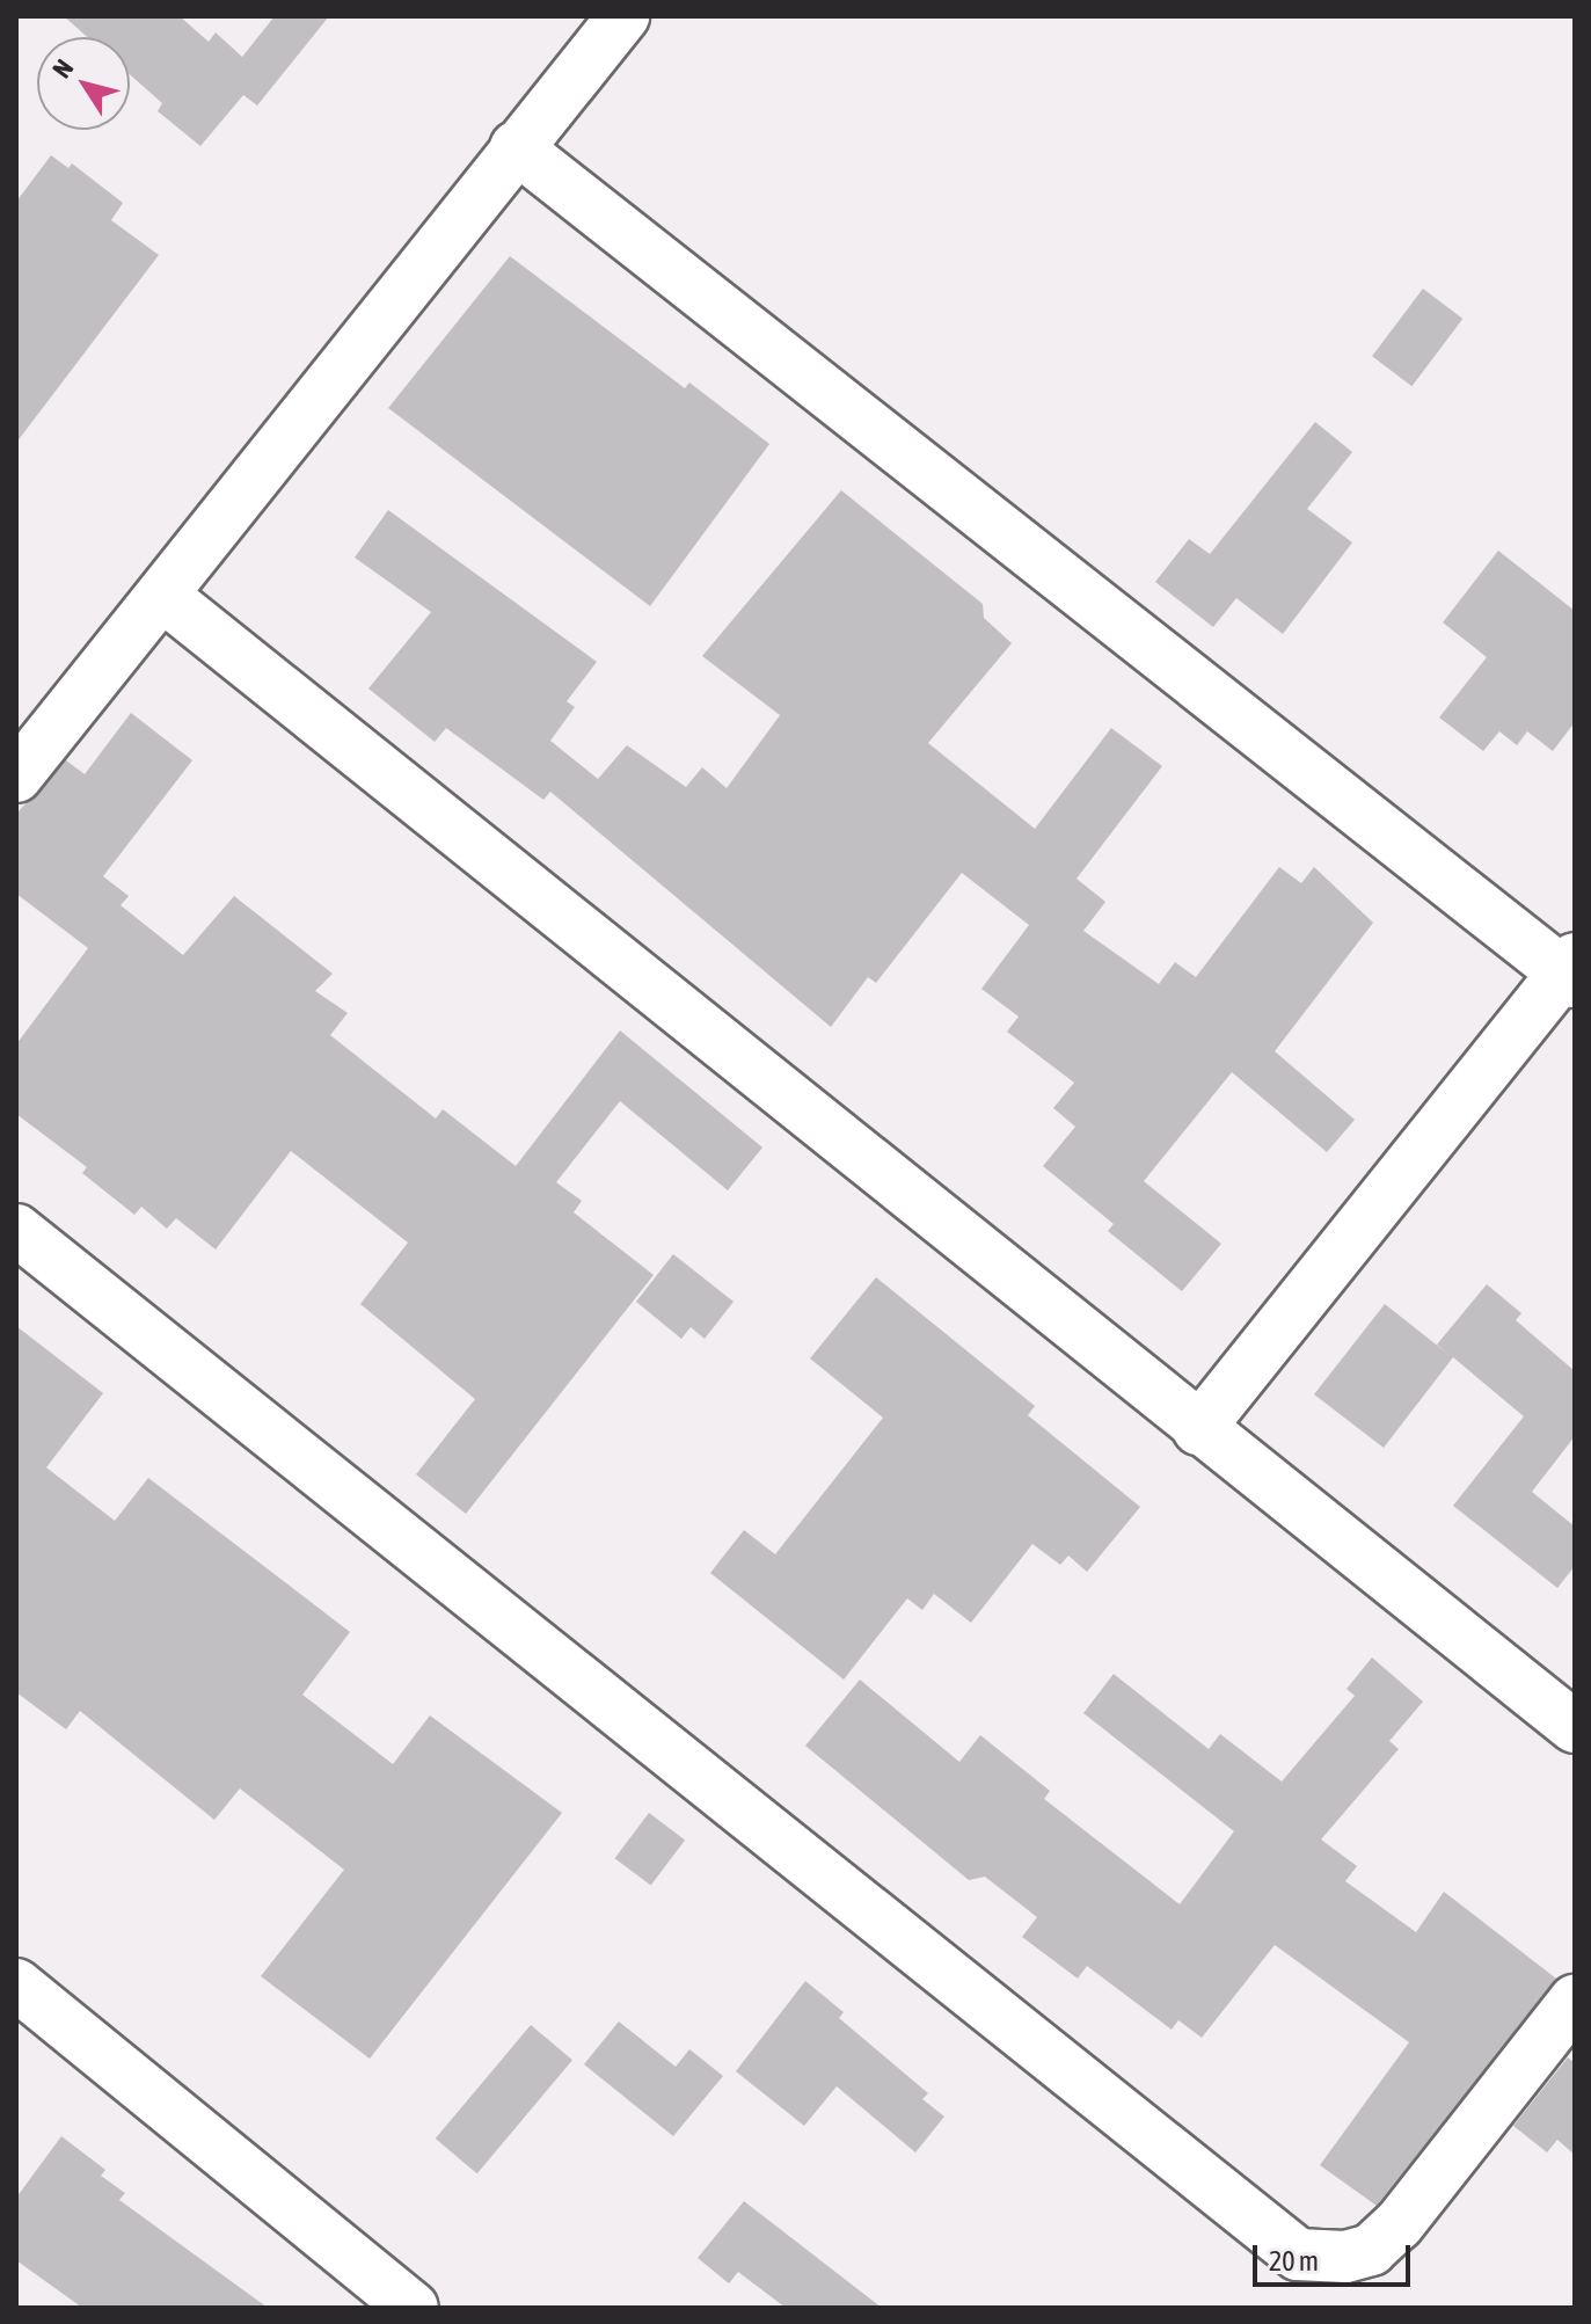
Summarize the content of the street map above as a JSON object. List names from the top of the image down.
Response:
{
  "scale_bar": "20 m",
  "north": "top left"
}
